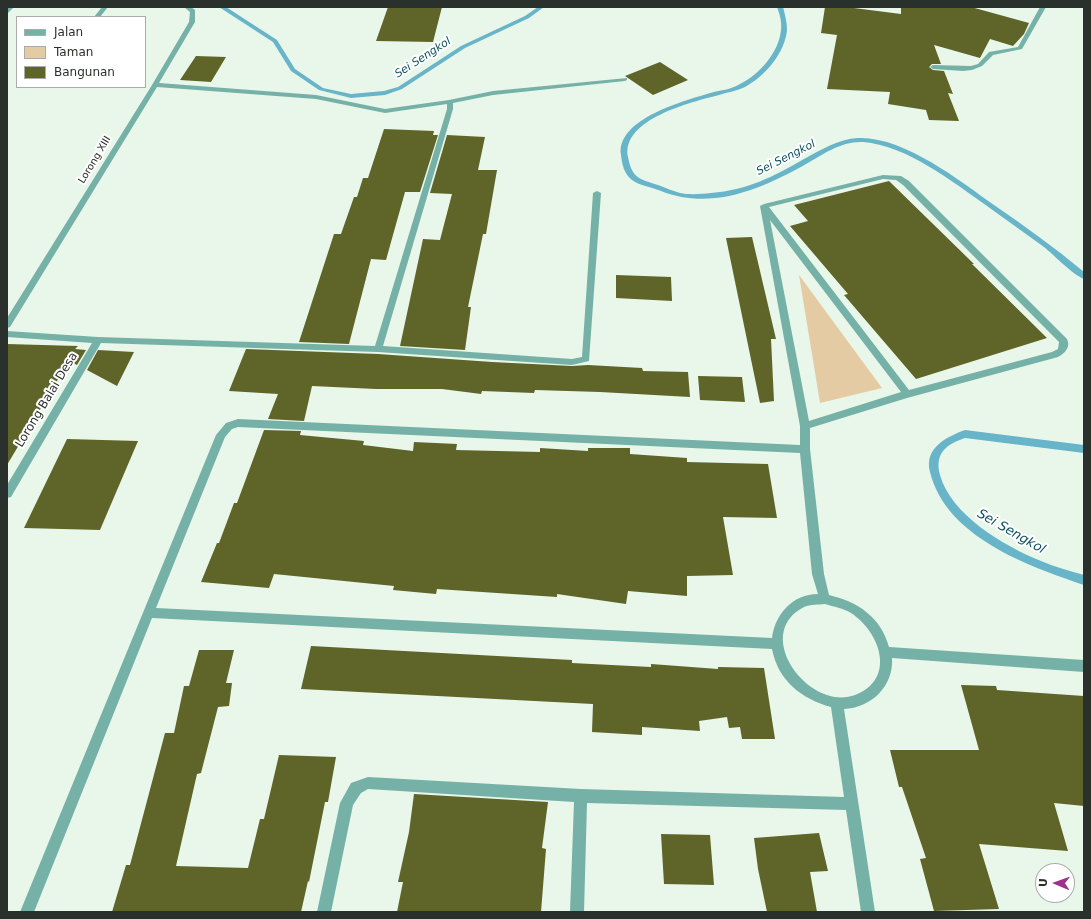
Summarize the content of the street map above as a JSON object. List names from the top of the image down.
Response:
{
  "streets": {
    "street": ["Lorong XIII", "Lorong Balai Desa"]
  },
  "water": ["Sei Sengkol"],
  "legend": ["Jalan", "Taman", "Bangunan"],
  "north": "left"
}
